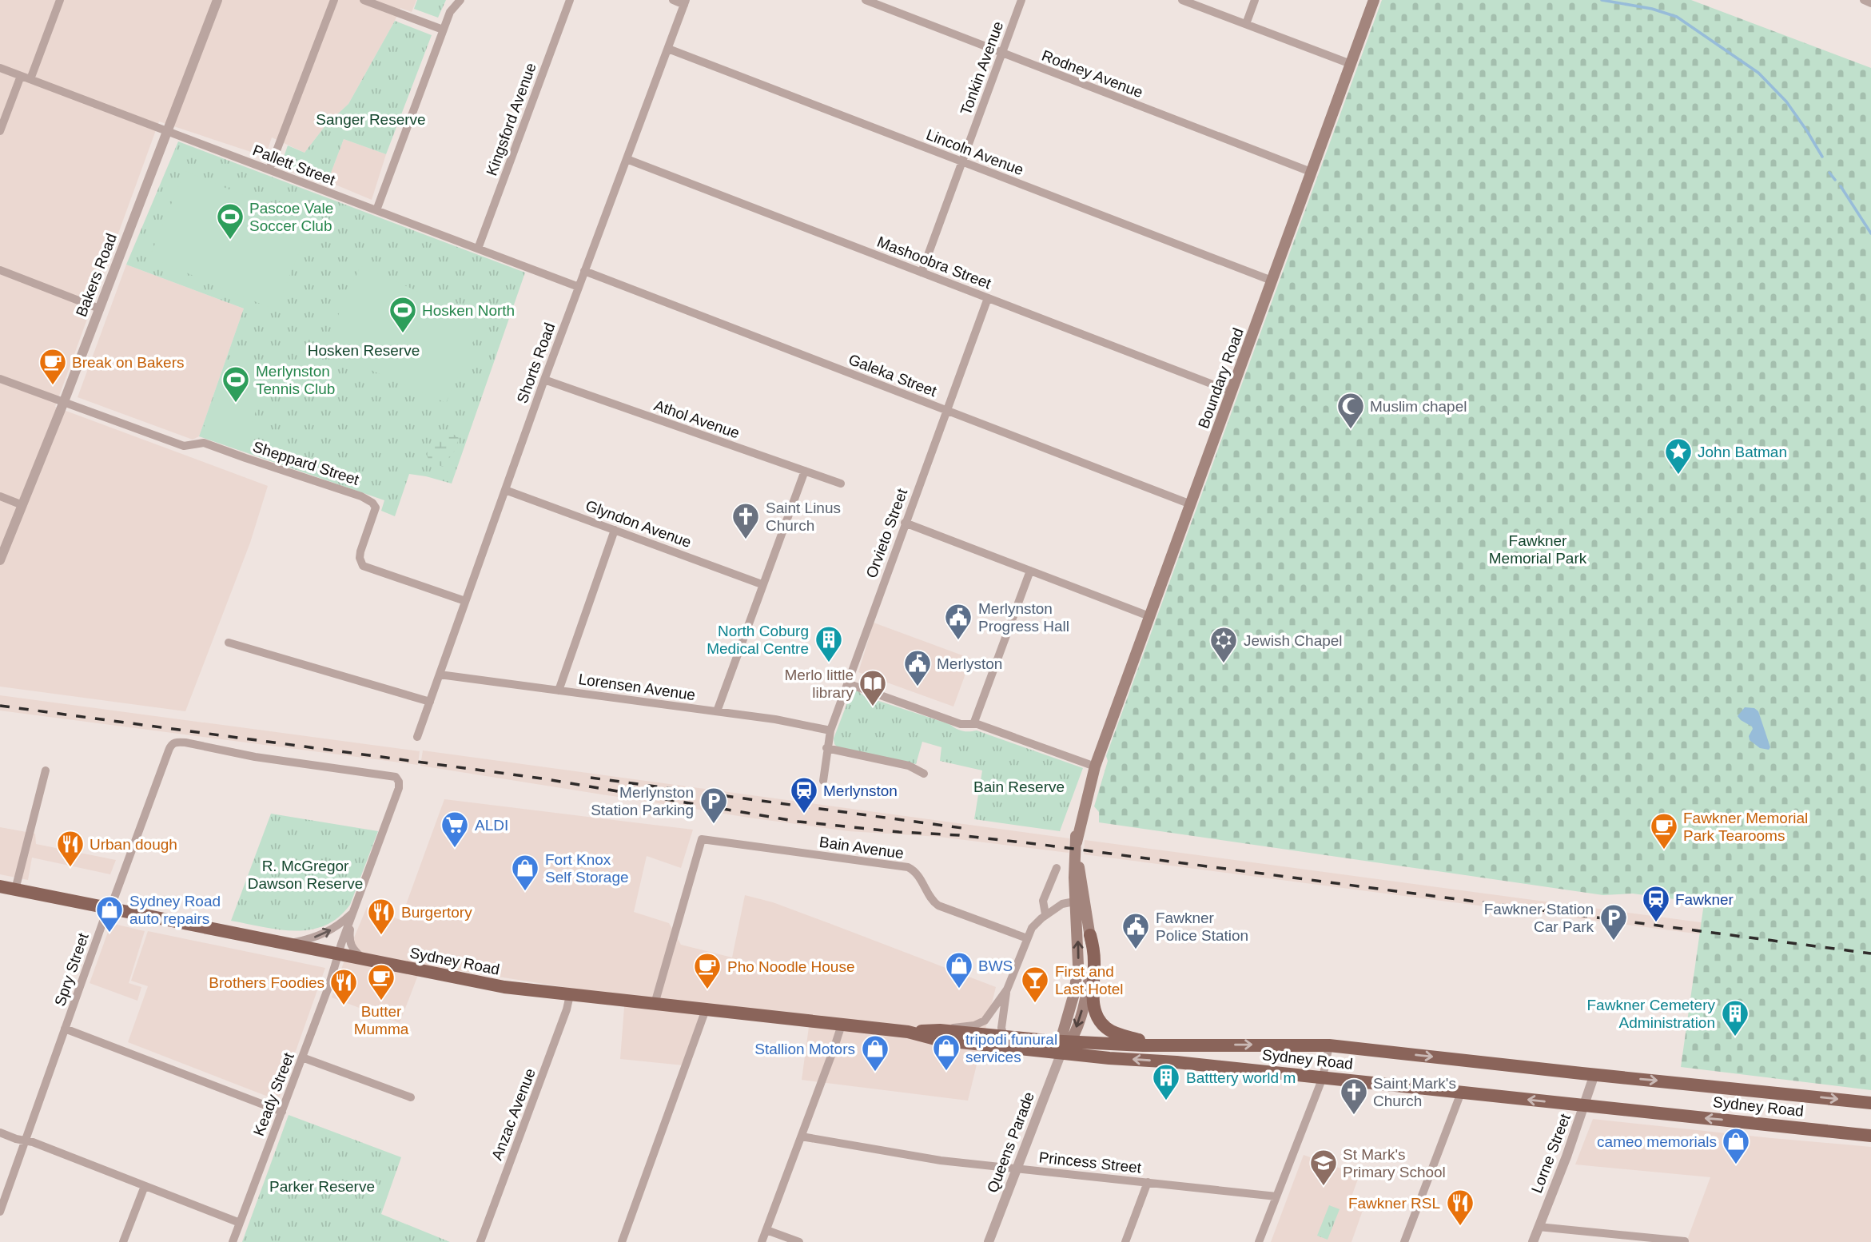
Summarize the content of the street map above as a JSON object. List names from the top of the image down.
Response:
{
  "streets": {
    "highway": ["Sydney Road"],
    "main road": ["Boundary Road"],
    "street": [
      "Tonkin Avenue",
      "Rodney Avenue",
      "Kingsford Avenue",
      "Lincoln Avenue",
      "Pallett Street",
      "Mashoobra Street",
      "Bakers Road",
      "Shorts Road",
      "Galeka Street",
      "Athol Avenue",
      "Sheppard Street",
      "Glyndon Avenue",
      "Orvieto Street",
      "Lorensen Avenue",
      "Bain Avenue",
      "Spry Street",
      "Keady Street",
      "Anzac Avenue",
      "Queens Parade",
      "Lorne Street",
      "Princess Street"
    ]
  },
  "crossings": [
    ["Tonkin Avenue", "Rodney Avenue"],
    ["Tonkin Avenue", "Lincoln Avenue"],
    ["Tonkin Avenue", "Mashoobra Street"],
    ["Rodney Avenue", "Boundary Road"],
    ["Kingsford Avenue", "Pallett Street"],
    ["Lincoln Avenue", "Shorts Road"],
    ["Lincoln Avenue", "Boundary Road"],
    ["Pallett Street", "Bakers Road"],
    ["Pallett Street", "Shorts Road"],
    ["Mashoobra Street", "Shorts Road"],
    ["Mashoobra Street", "Boundary Road"],
    ["Mashoobra Street", "Orvieto Street"],
    ["Bakers Road", "Sheppard Street"],
    ["Shorts Road", "Galeka Street"],
    ["Shorts Road", "Athol Avenue"],
    ["Shorts Road", "Sheppard Street"],
    ["Shorts Road", "Glyndon Avenue"],
    ["Shorts Road", "Lorensen Avenue"],
    ["Galeka Street", "Boundary Road"],
    ["Galeka Street", "Orvieto Street"],
    ["Boundary Road", "Sydney Road"],
    ["Boundary Road", "Queens Parade"],
    ["Orvieto Street", "Lorensen Avenue"],
    ["Bain Avenue", "Sydney Road"],
    ["Sydney Road", "Spry Street"],
    ["Sydney Road", "Keady Street"],
    ["Sydney Road", "Anzac Avenue"],
    ["Sydney Road", "Queens Parade"],
    ["Sydney Road", "Lorne Street"],
    ["Queens Parade", "Princess Street"]
  ],
  "parks": [
    "Sanger Reserve",
    "Hosken Reserve",
    "Fawkner Memorial Park",
    "Bain Reserve",
    "R. McGregor Dawson Reserve",
    "Parker Reserve"
  ],
  "places": {
    "sports": ["Pascoe Vale Soccer Club", "Hosken North", "Merlynston Tennis Club"],
    "cafe": [
      "Break on Bakers",
      "Fawkner Memorial Park Tearooms",
      "Pho Noodle House",
      "Butter Mumma"
    ],
    "mosque": ["Muslim chapel"],
    "place": ["John Batman"],
    "church": ["Saint Linus Church", "Saint Mark's Church"],
    "public building": ["Merlynston Progress Hall", "Merlyston", "Fawkner Police Station"],
    "building": ["North Coburg Medical Centre", "Fawkner Cemetery Administration", "Batttery world m"],
    "synagogue": ["Jewish Chapel"],
    "library": ["Merlo little library"],
    "station": ["Merlynston", "Fawkner"],
    "parking": ["Merlynston Station Parking", "Fawkner Station Car Park"],
    "supermarket": ["ALDI"],
    "restaurant": [
      "Urban dough",
      "Burgertory",
      "Brothers Foodies",
      "Fawkner RSL"
    ],
    "shop": [
      "Fort Knox Self Storage",
      "Sydney Road auto repairs",
      "BWS",
      "tripodi funural services",
      "Stallion Motors",
      "cameo memorials"
    ],
    "bar": ["First and Last Hotel"],
    "school or university": ["St Mark's Primary School"]
  }
}
